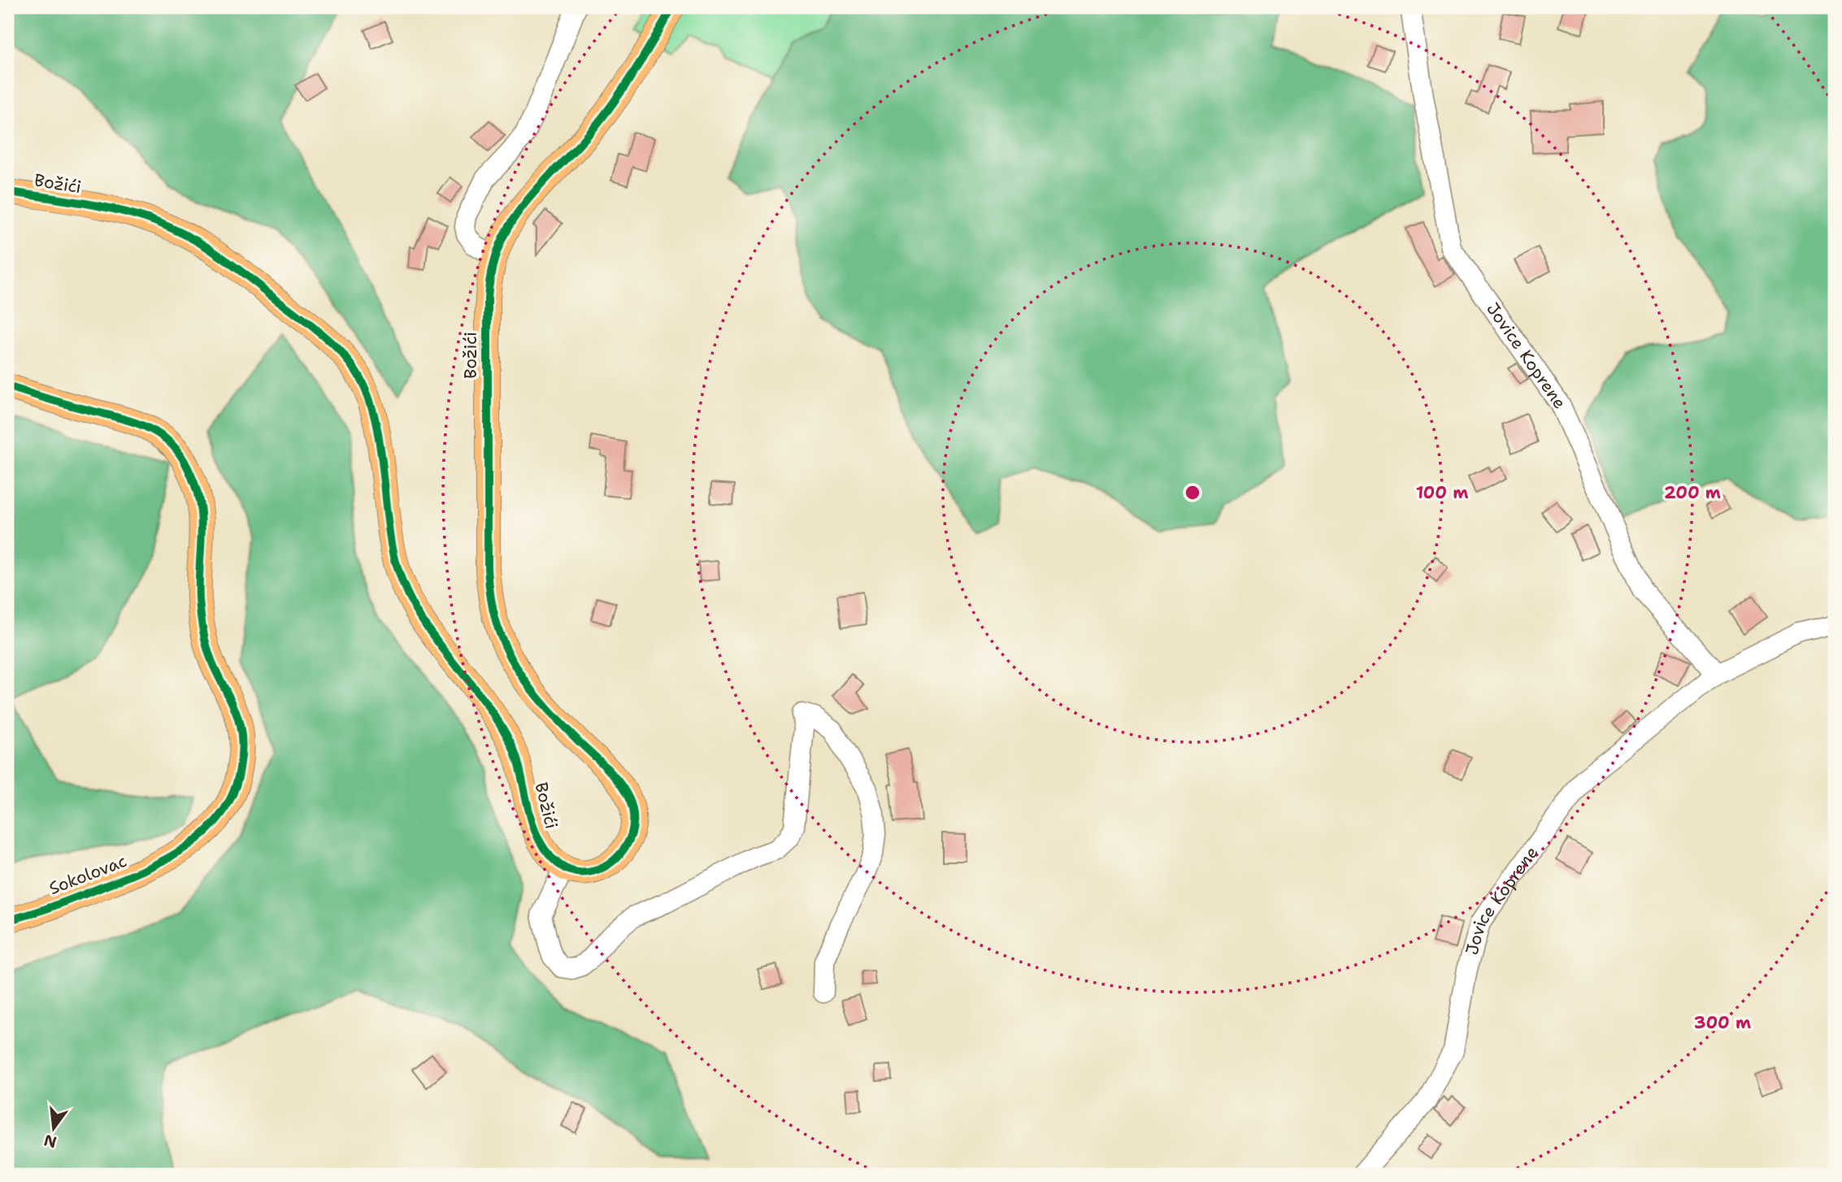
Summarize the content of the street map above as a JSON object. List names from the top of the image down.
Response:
{
  "streets": {
    "main road": ["Božići", "Sokolovac"],
    "street": ["Jovice Koprene"]
  },
  "north": "bottom",
  "rings": ["100 m", "200 m", "300 m"]
}
